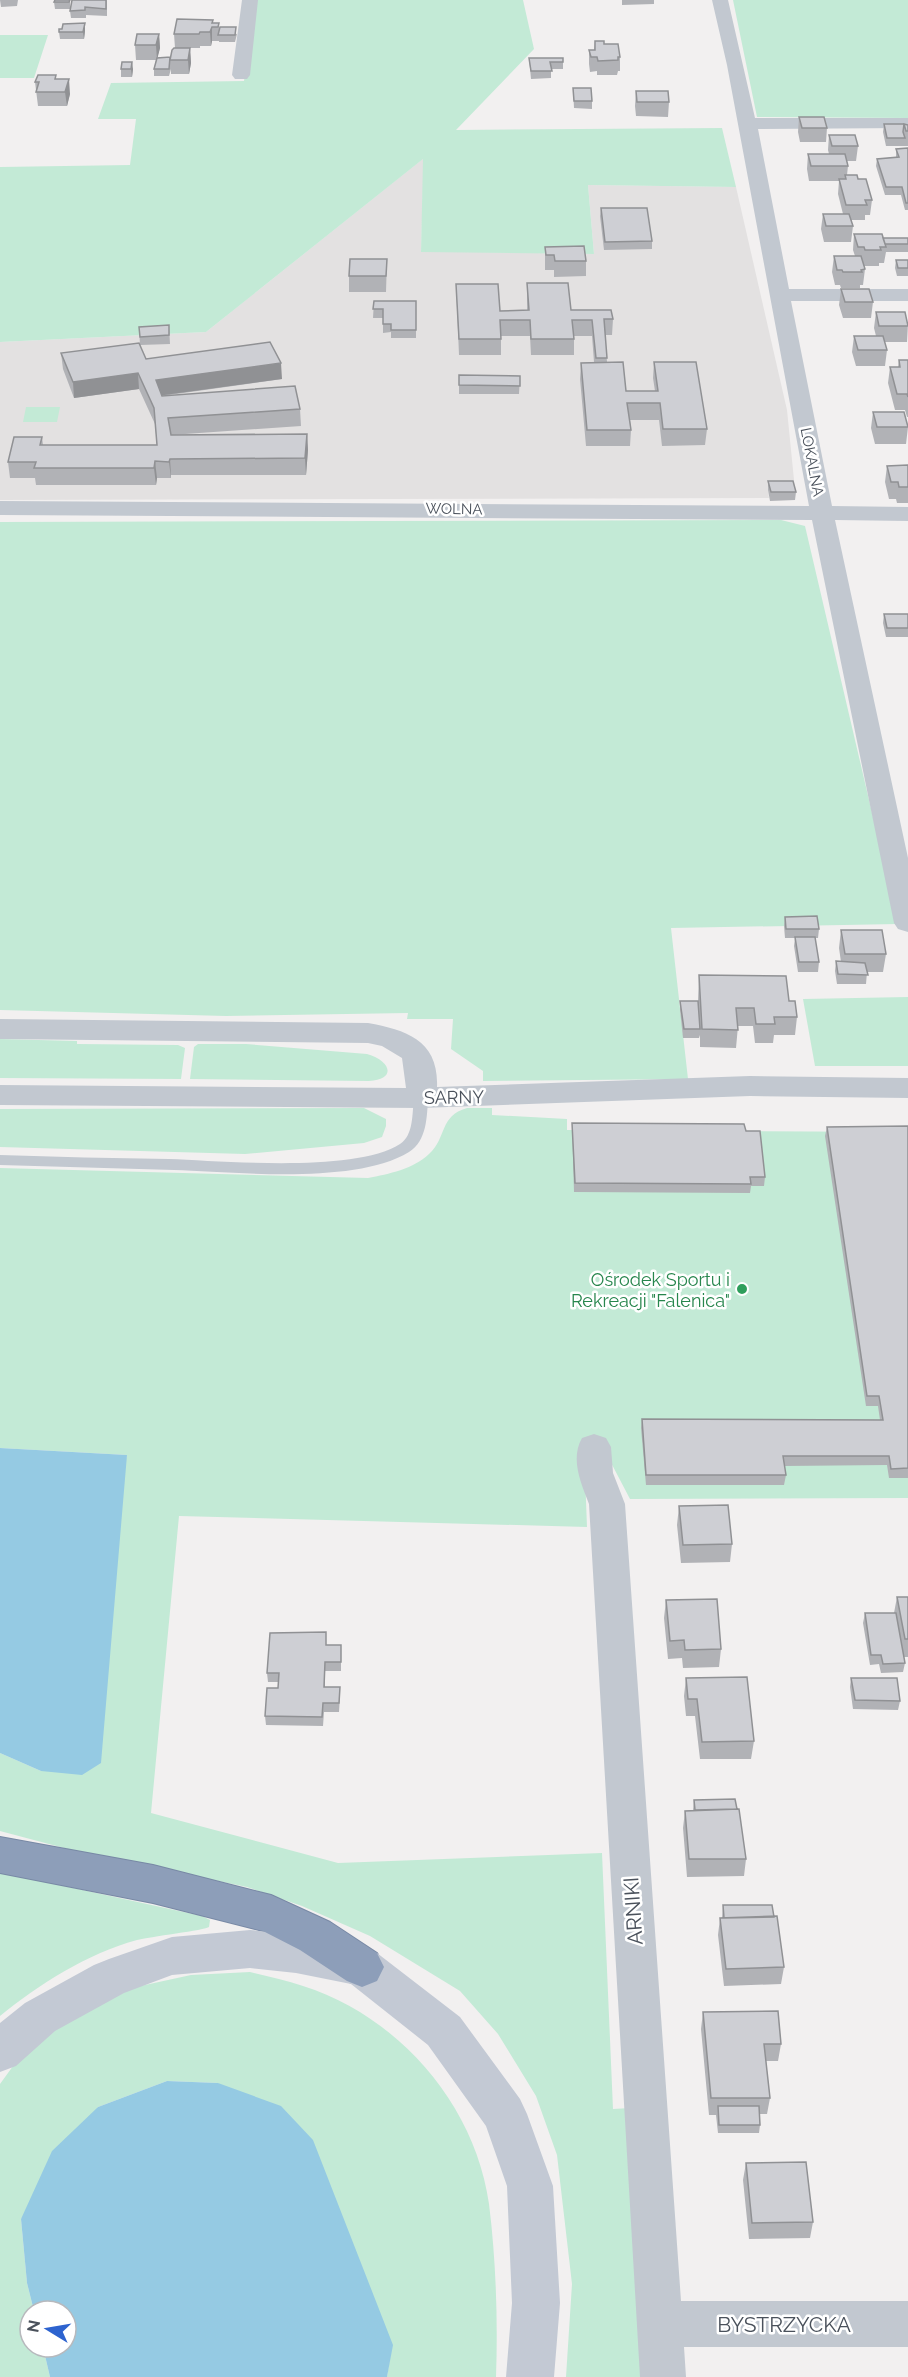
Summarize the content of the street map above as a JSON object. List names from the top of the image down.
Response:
{
  "streets": {
    "street": [
      "LOKALNA",
      "WOLNA",
      "SARNY",
      "ARNIKI",
      "BYSTRZYCKA"
    ]
  },
  "crossings": [
    ["LOKALNA", "WOLNA"],
    ["ARNIKI", "BYSTRZYCKA"]
  ],
  "places": ["Ośrodek Sportu i Rekreacji \"Falenica\""],
  "north": "left"
}
